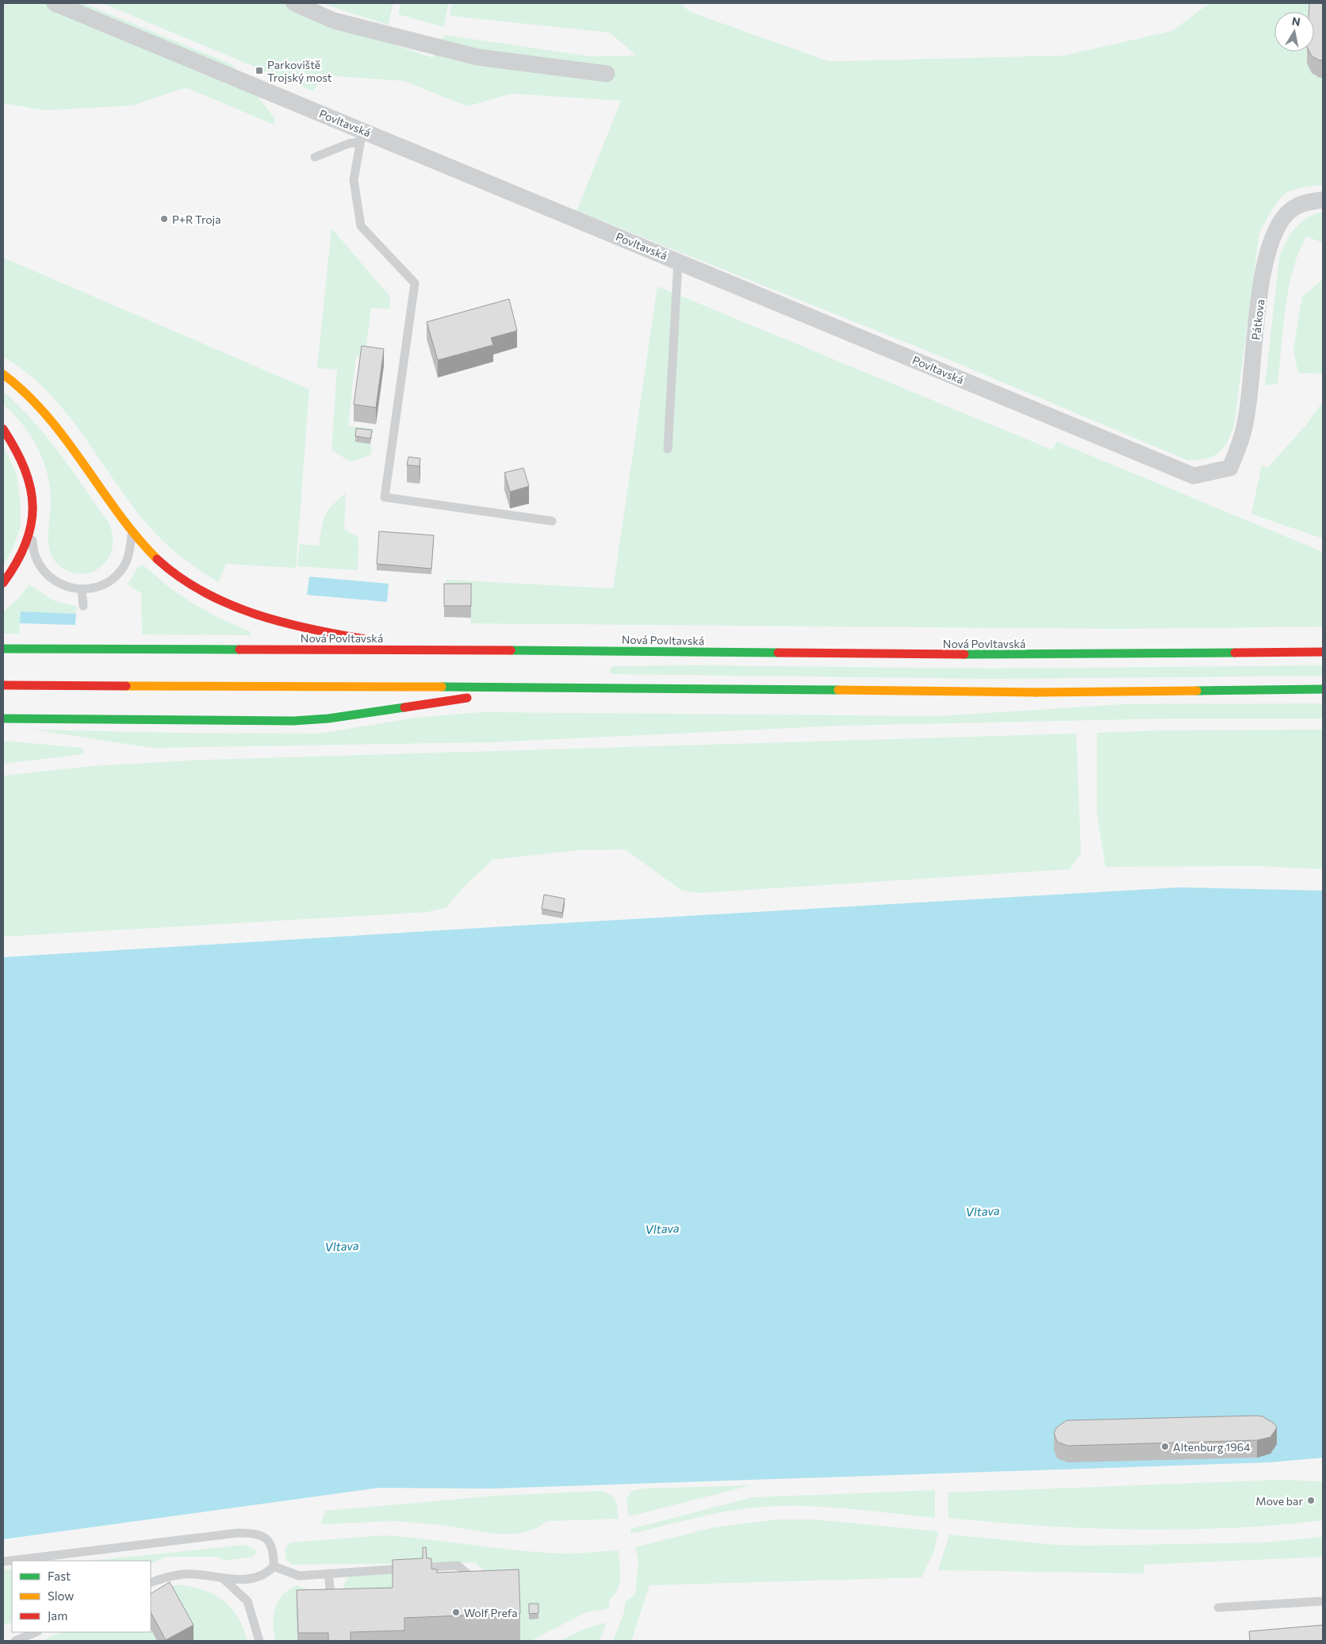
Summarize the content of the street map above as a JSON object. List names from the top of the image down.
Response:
{
  "streets": {
    "main road": ["Nová Povltavská"],
    "street": ["Povltavská", "Pátkova"]
  },
  "crossings": [
    ["Povltavská", "Pátkova"]
  ],
  "water": ["Vltava"],
  "places": {
    "transit": ["Parkoviště Trojský most"],
    "other": [
      "P+R Troja",
      "Altenburg 1964",
      "Move bar",
      "Wolf Prefa"
    ]
  },
  "legend": ["Fast", "Slow", "Jam"],
  "north": "top"
}
